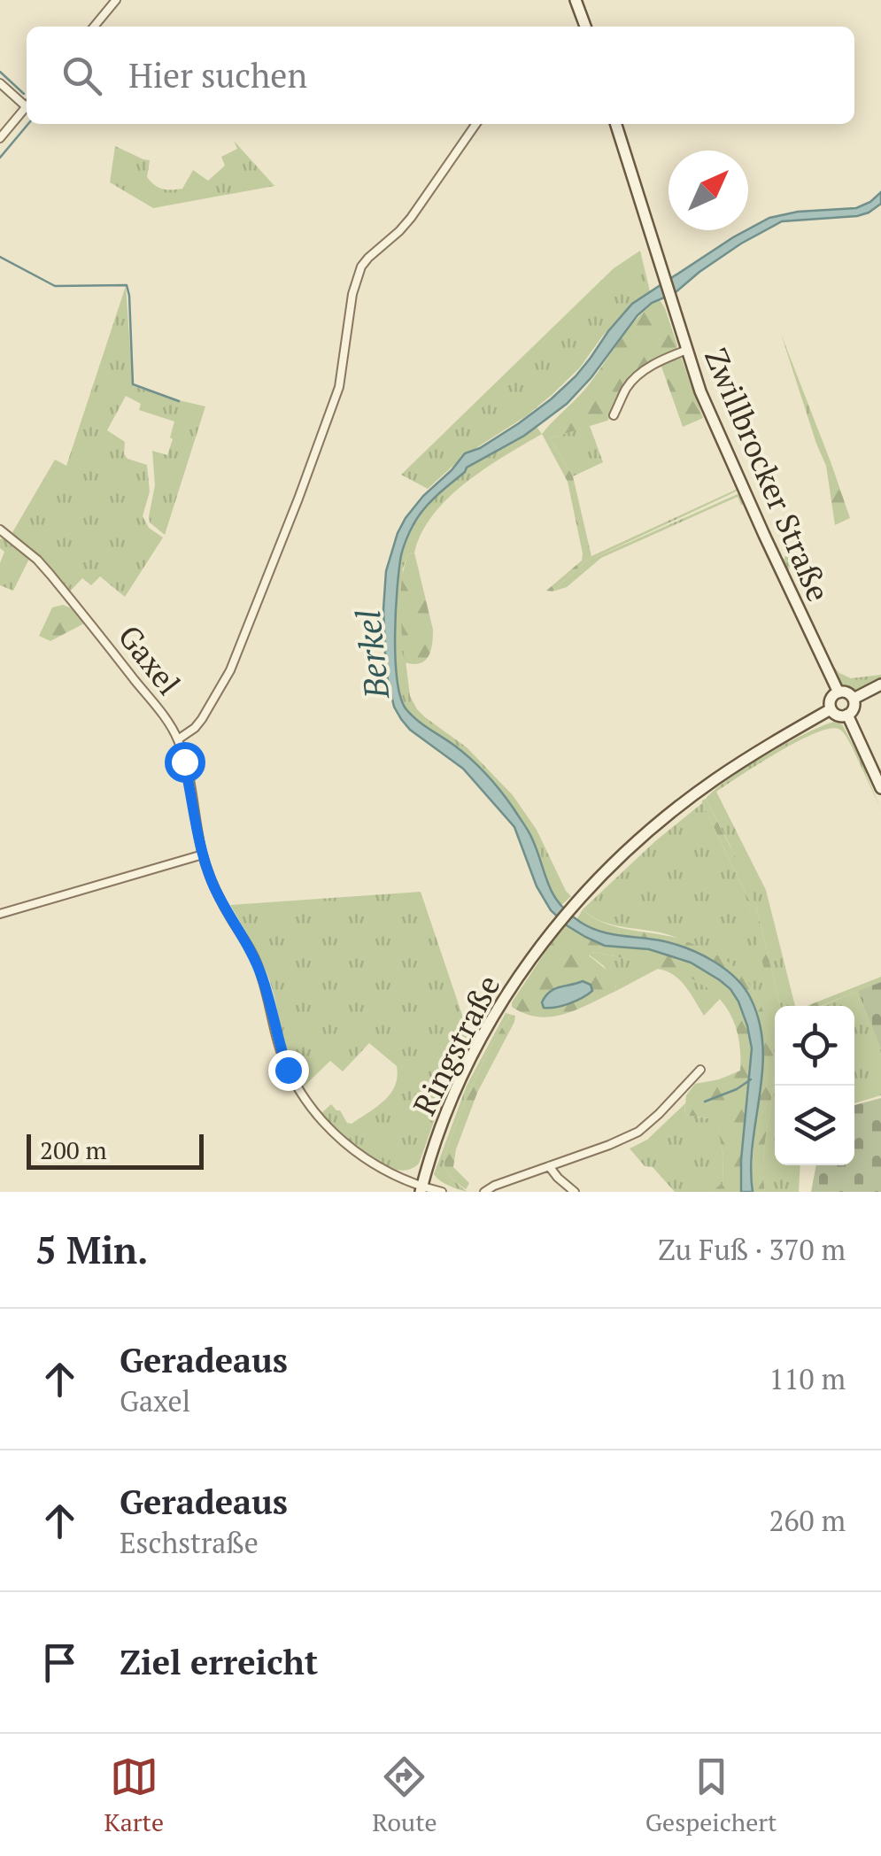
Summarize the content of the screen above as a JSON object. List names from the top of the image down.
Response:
{
  "streets": {
    "main road": ["Zwillbrocker Straße", "Ringstraße"],
    "street": ["Gaxel"]
  },
  "crossings": [
    ["Zwillbrocker Straße", "Ringstraße"],
    ["Gaxel", "Ringstraße"]
  ],
  "water": ["Berkel"],
  "scale_bar": "200 m",
  "north": "top right",
  "page": {
    "search": "Hier suchen",
    "scale": "200 m",
    "heading": ["5 Min.", "Zu Fuß · 370 m"],
    "list": [
      ["Geradeaus", "Gaxel", "110 m"],
      ["Geradeaus", "Eschstraße", "260 m"],
      "Ziel erreicht"
    ],
    "nav": ["Karte", "Route", "Gespeichert"]
  }
}
